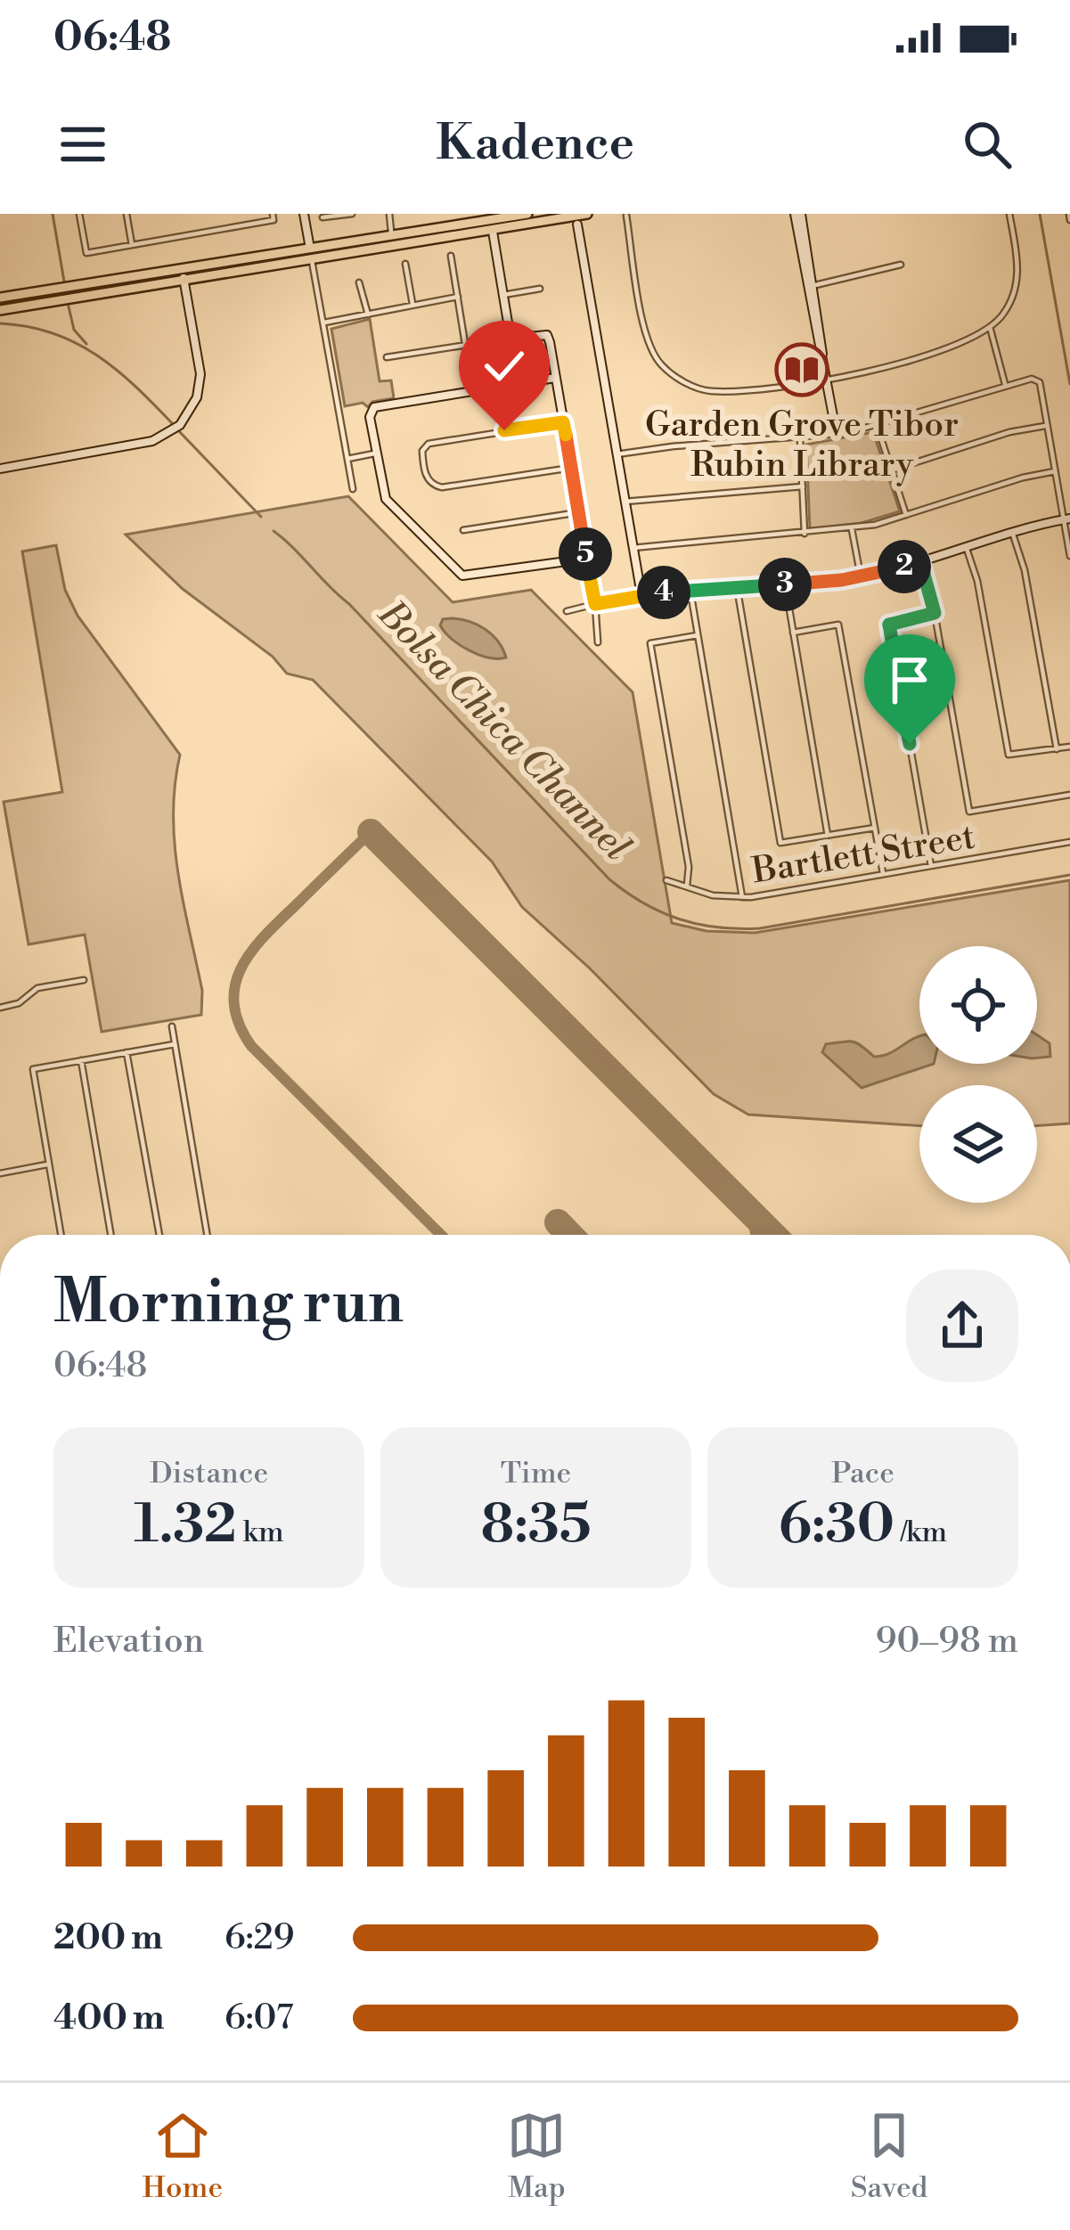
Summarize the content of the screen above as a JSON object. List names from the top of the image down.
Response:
{
  "streets": {
    "street": ["Bartlett Street"]
  },
  "water": ["Bolsa Chica Channel"],
  "places": {
    "library": ["Garden Grove Tibor Rubin Library"]
  },
  "page": {
    "status": "06:48",
    "header": "Kadence",
    "pins": [
      "5",
      "2",
      "3",
      "4"
    ],
    "heading": ["Morning run", "06:48"],
    "stats": [
      ["Distance", "1.32 km"],
      ["Time", "8:35"],
      ["Pace", "6:30 /km"]
    ],
    "chart": ["Elevation", "90–98 m"],
    "list": [
      {
        "name": "200 m",
        "note": "6:29"
      },
      {
        "name": "400 m",
        "note": "6:07"
      }
    ],
    "tabs": ["Home", "Map", "Saved"]
  }
}
